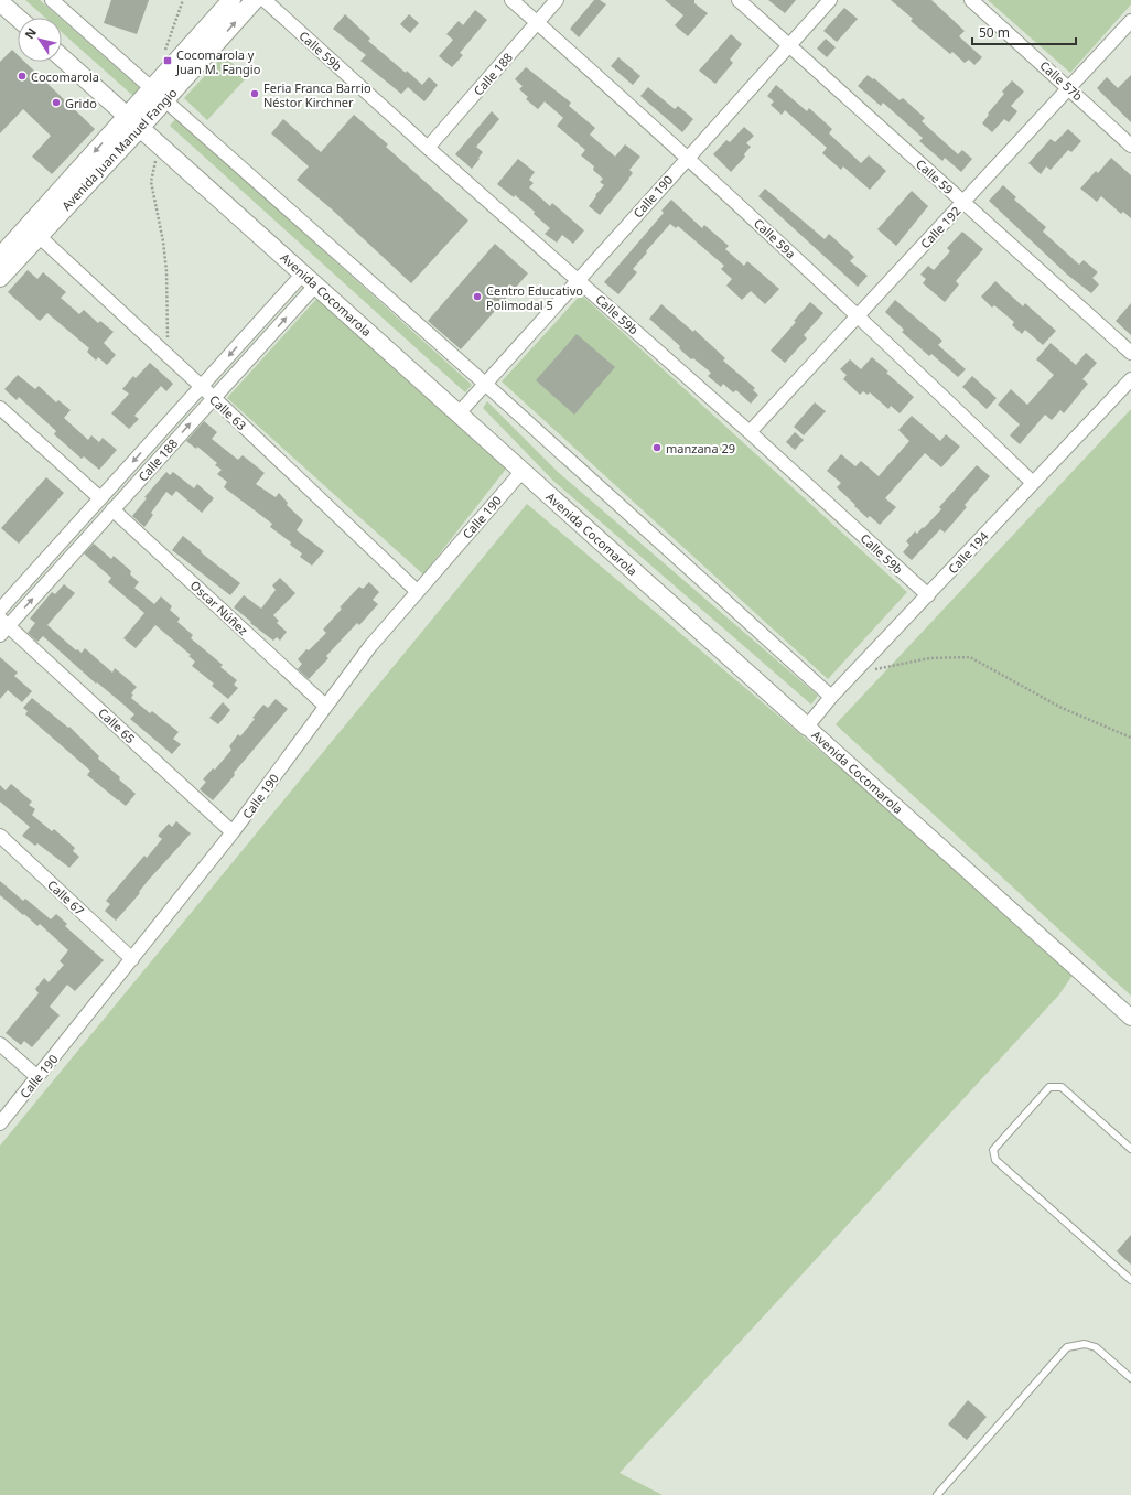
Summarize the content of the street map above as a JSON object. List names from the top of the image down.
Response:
{
  "streets": {
    "main road": ["Avenida Juan Manuel Fangio", "Avenida Cocomarola"],
    "street": [
      "Calle 59b",
      "Calle 188",
      "Calle 57b",
      "Calle 59",
      "Calle 190",
      "Calle 192",
      "Calle 59a",
      "Calle 63",
      "Calle 194",
      "Oscar Núñez",
      "Calle 65",
      "Calle 67"
    ]
  },
  "crossings": [
    ["Calle 59b", "Calle 188"],
    ["Calle 59b", "Calle 190"],
    ["Calle 59b", "Calle 192"],
    ["Calle 59b", "Calle 194"],
    ["Calle 188", "Calle 59a"],
    ["Calle 188", "Avenida Cocomarola"],
    ["Calle 188", "Calle 63"],
    ["Calle 188", "Oscar Núñez"],
    ["Calle 188", "Calle 65"],
    ["Calle 57b", "Calle 192"],
    ["Avenida Juan Manuel Fangio", "Avenida Cocomarola"],
    ["Avenida Juan Manuel Fangio", "Calle 63"],
    ["Calle 59", "Calle 190"],
    ["Calle 59", "Calle 192"],
    ["Calle 190", "Calle 59a"],
    ["Calle 190", "Avenida Cocomarola"],
    ["Calle 190", "Calle 63"],
    ["Calle 190", "Oscar Núñez"],
    ["Calle 190", "Calle 65"],
    ["Calle 190", "Calle 67"],
    ["Calle 192", "Calle 59a"],
    ["Calle 59a", "Calle 194"],
    ["Avenida Cocomarola", "Calle 194"]
  ],
  "places": {
    "transit": ["Cocomarola y Juan M. Fangio"],
    "other": [
      "Cocomarola",
      "Feria Franca Barrio Néstor Kirchner",
      "Grido",
      "Centro Educativo Polimodal 5",
      "manzana 29"
    ]
  },
  "scale_bar": "50 m",
  "north": "top left"
}
